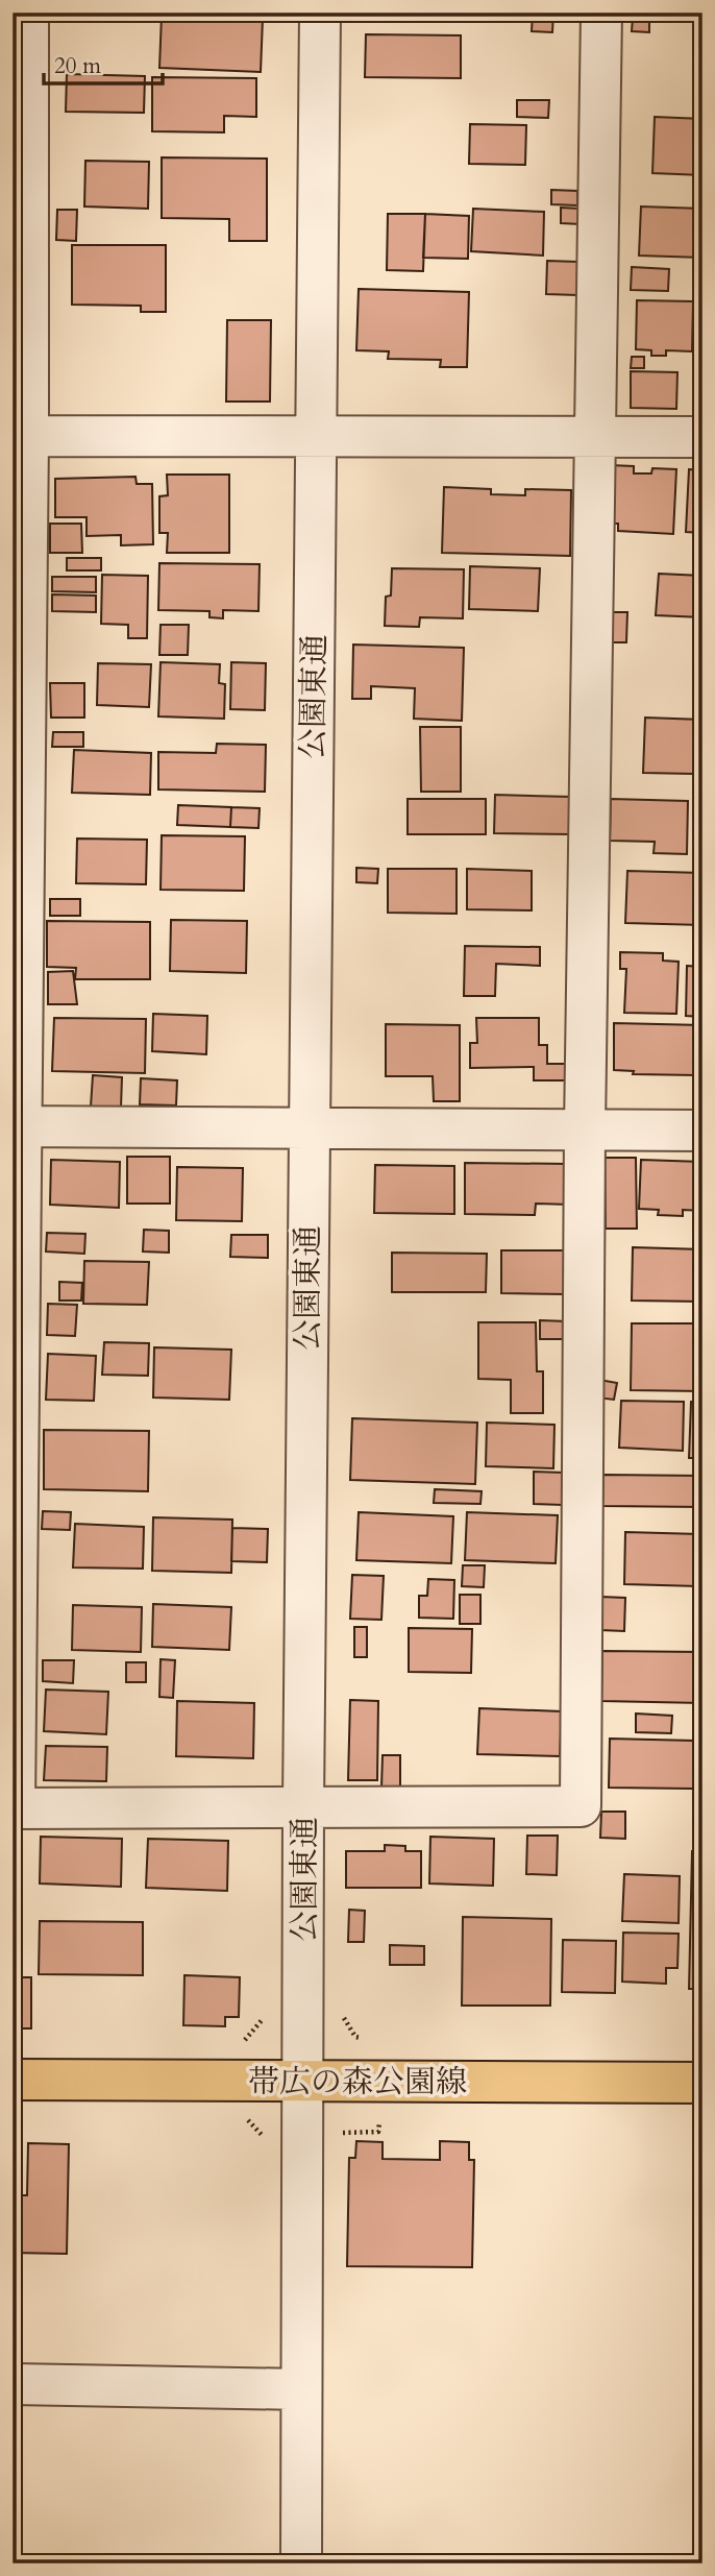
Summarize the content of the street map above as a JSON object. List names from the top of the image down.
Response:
{
  "streets": {
    "main road": ["帯広の森公園線"],
    "street": ["公園東通"]
  },
  "crossings": [
    ["公園東通", "帯広の森公園線"]
  ],
  "scale_bar": "20 m"
}
